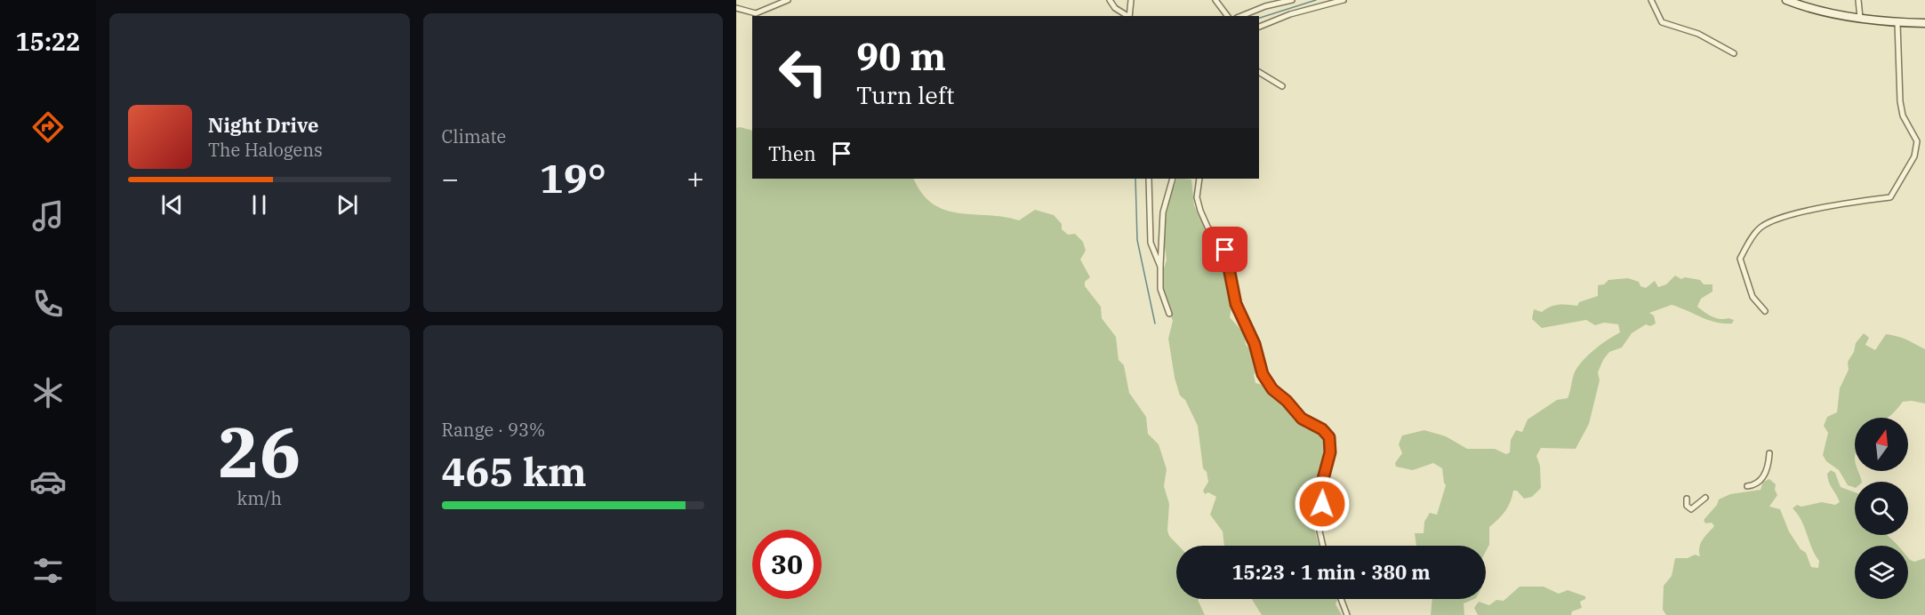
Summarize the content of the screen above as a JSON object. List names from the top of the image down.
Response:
{
  "north": "top",
  "page": {
    "tabs": "15:22",
    "tile": [
      "Climate",
      ["26", "km/h"],
      ["Range · 93%", "465 km"]
    ],
    "turn": ["90 m", "Turn left"],
    "song": ["Night Drive", "The Halogens"],
    "then": "Then",
    "heat": ["−", "19°", "+"],
    "limit": "30",
    "trip": "15:23 · 1 min · 380 m"
  }
}
